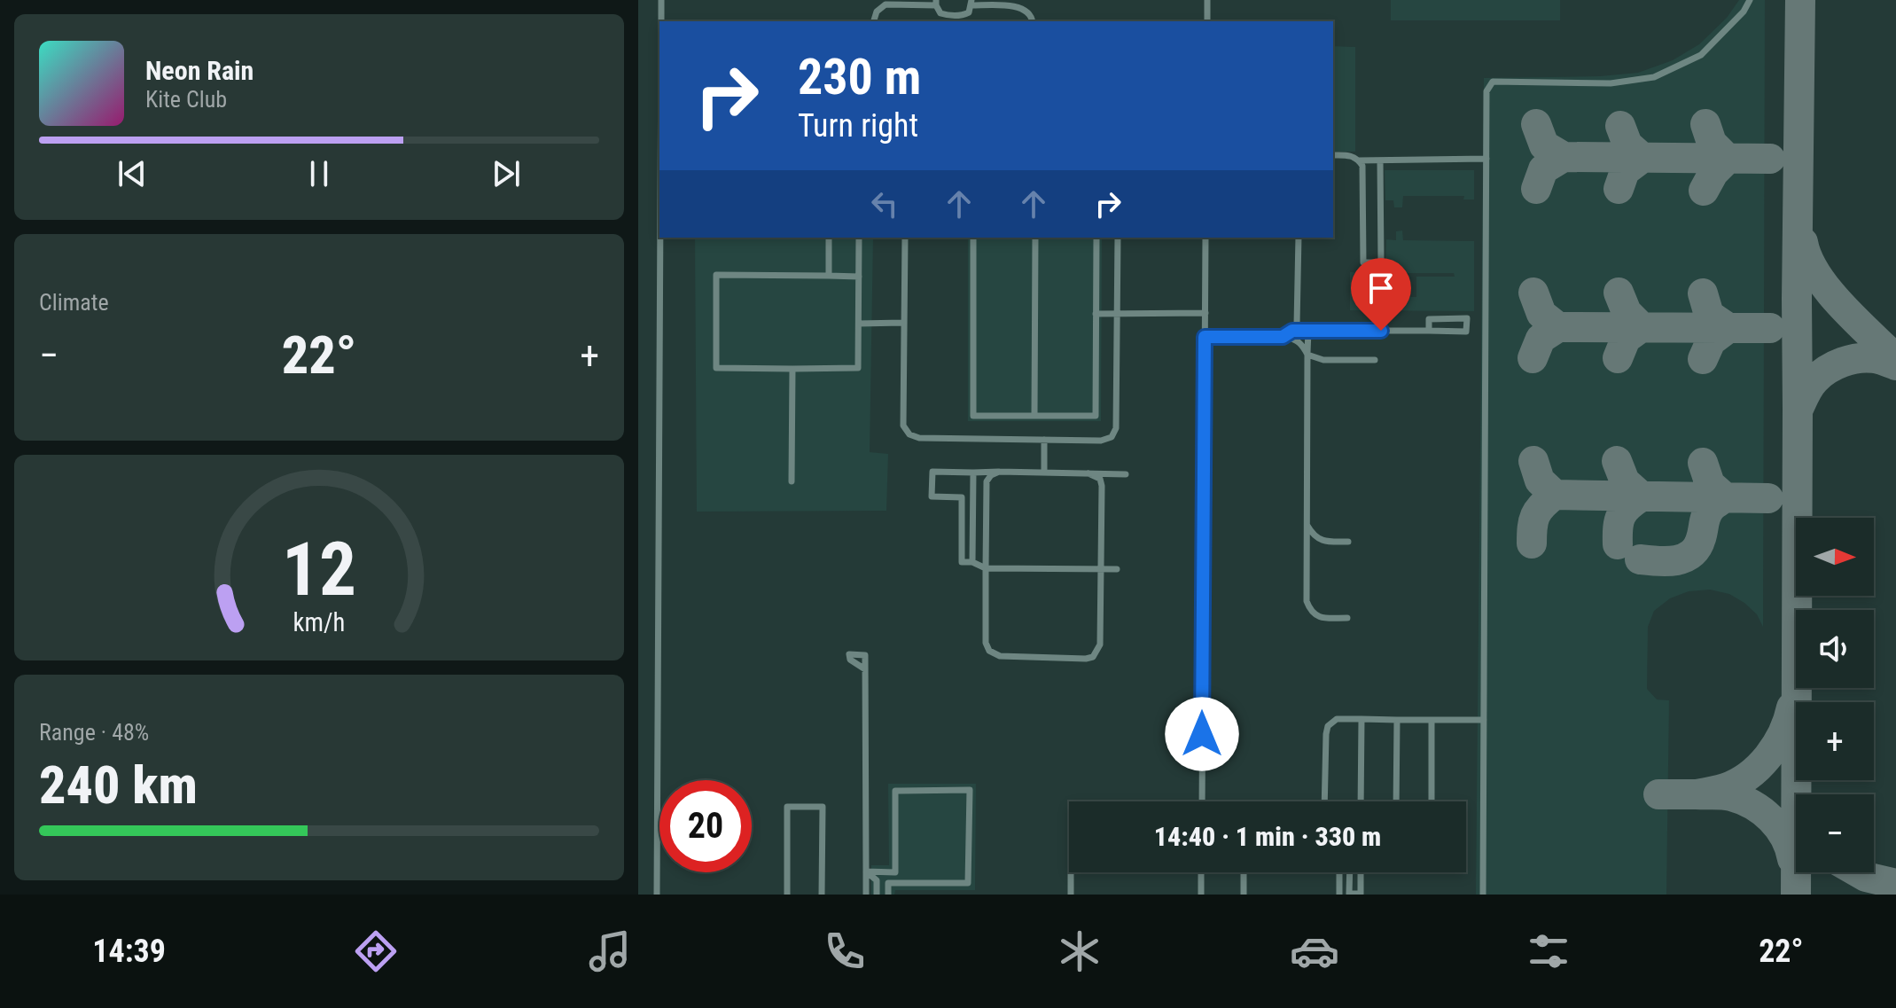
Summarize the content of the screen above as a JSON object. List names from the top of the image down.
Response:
{
  "north": "right",
  "page": {
    "turn": ["230 m", "Turn right"],
    "song": ["Neon Rain", "Kite Club"],
    "tile": [
      "Climate",
      ["Range · 48%", "240 km"]
    ],
    "heat": ["−", "22°", "+"],
    "map_buttons": ["+", "−"],
    "limit": "20",
    "trip": "14:40 · 1 min · 330 m",
    "tabs": ["14:39", "22°"],
    "gauge": ["12", "km/h"]
  }
}
